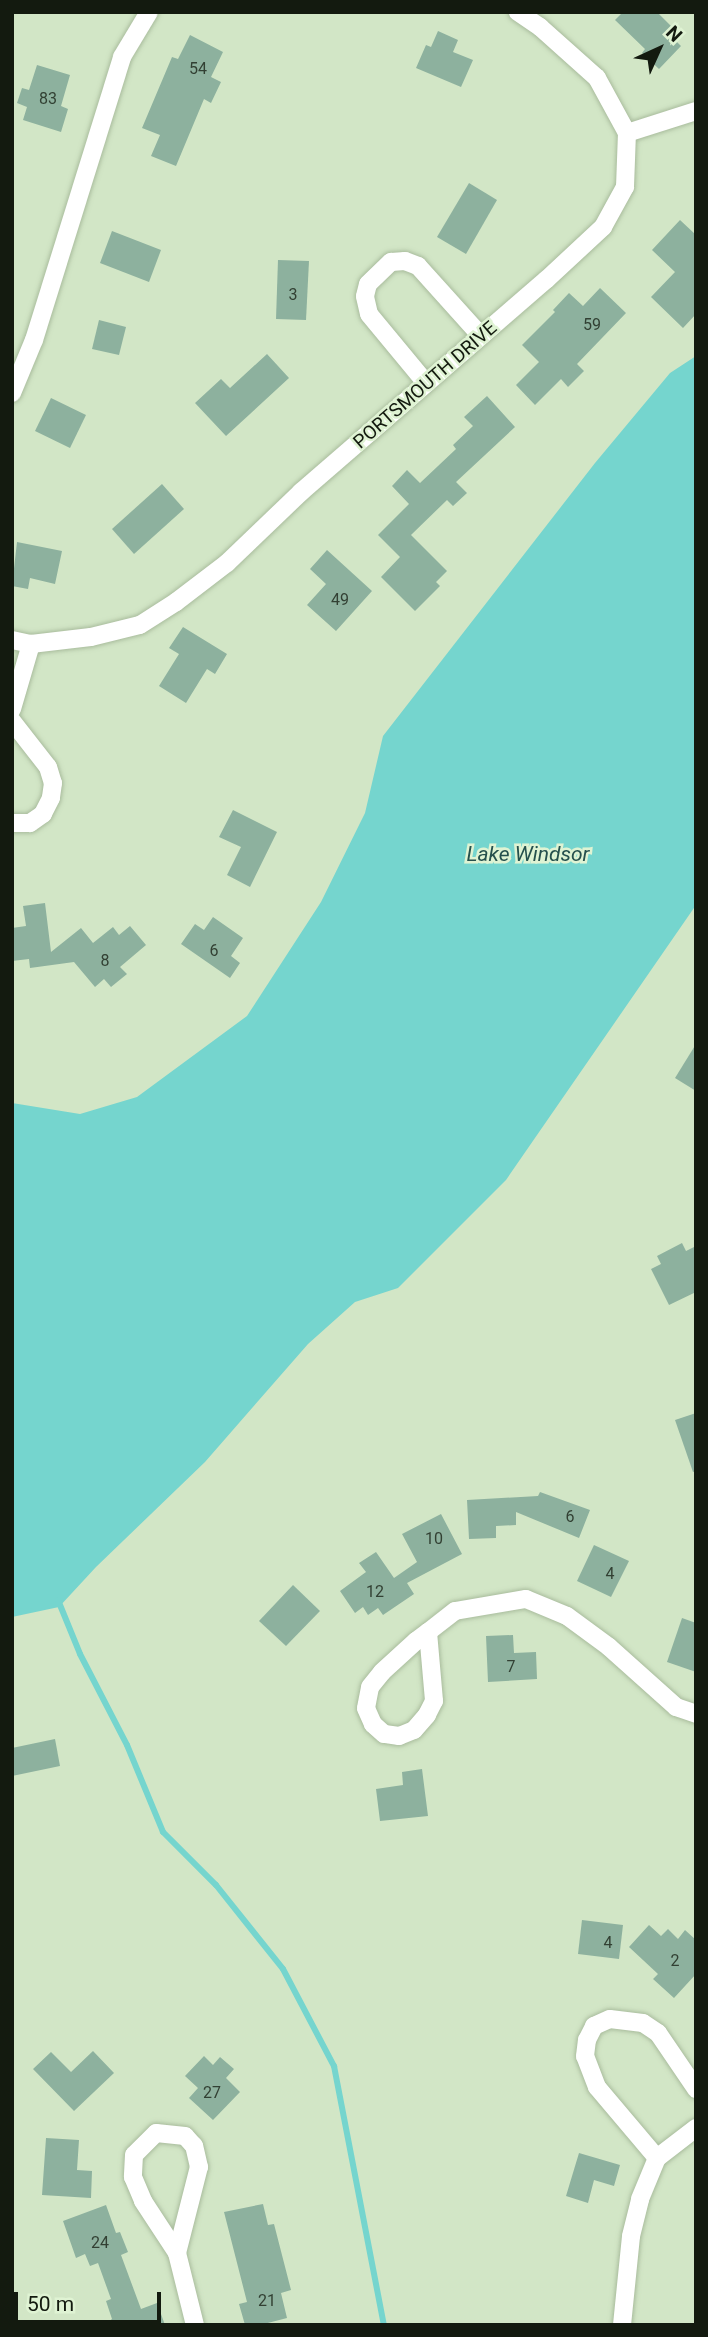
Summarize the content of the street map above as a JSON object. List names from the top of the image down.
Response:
{
  "streets": {
    "street": ["PORTSMOUTH DRIVE"]
  },
  "water": ["Lake Windsor"],
  "house_numbers": [
    "54",
    "83",
    "3",
    "59",
    "49",
    "6",
    "8",
    "6",
    "10",
    "4",
    "12",
    "7",
    "4",
    "2",
    "27",
    "24",
    "21"
  ],
  "scale_bar": "50 m",
  "north": "top right"
}
